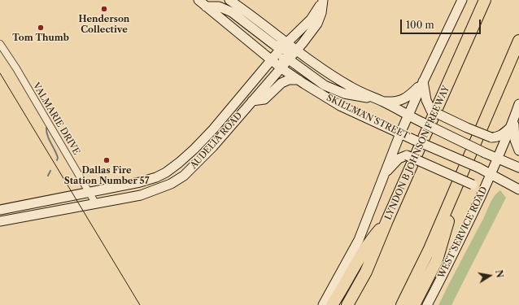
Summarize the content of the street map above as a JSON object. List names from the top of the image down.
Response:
{
  "streets": {
    "highway": ["LYNDON B JOHNSON FREEWAY"],
    "main road": ["SKILLMAN STREET", "AUDELIA ROAD", "WEST SERVICE ROAD"],
    "street": ["VALMARIE DRIVE"]
  },
  "crossings": [
    ["SKILLMAN STREET", "AUDELIA ROAD"],
    ["SKILLMAN STREET", "WEST SERVICE ROAD"],
    ["VALMARIE DRIVE", "AUDELIA ROAD"]
  ],
  "places": ["Henderson Collective", "Tom Thumb", "Dallas Fire Station Number 57"],
  "scale_bar": "100 m",
  "north": "right"
}
